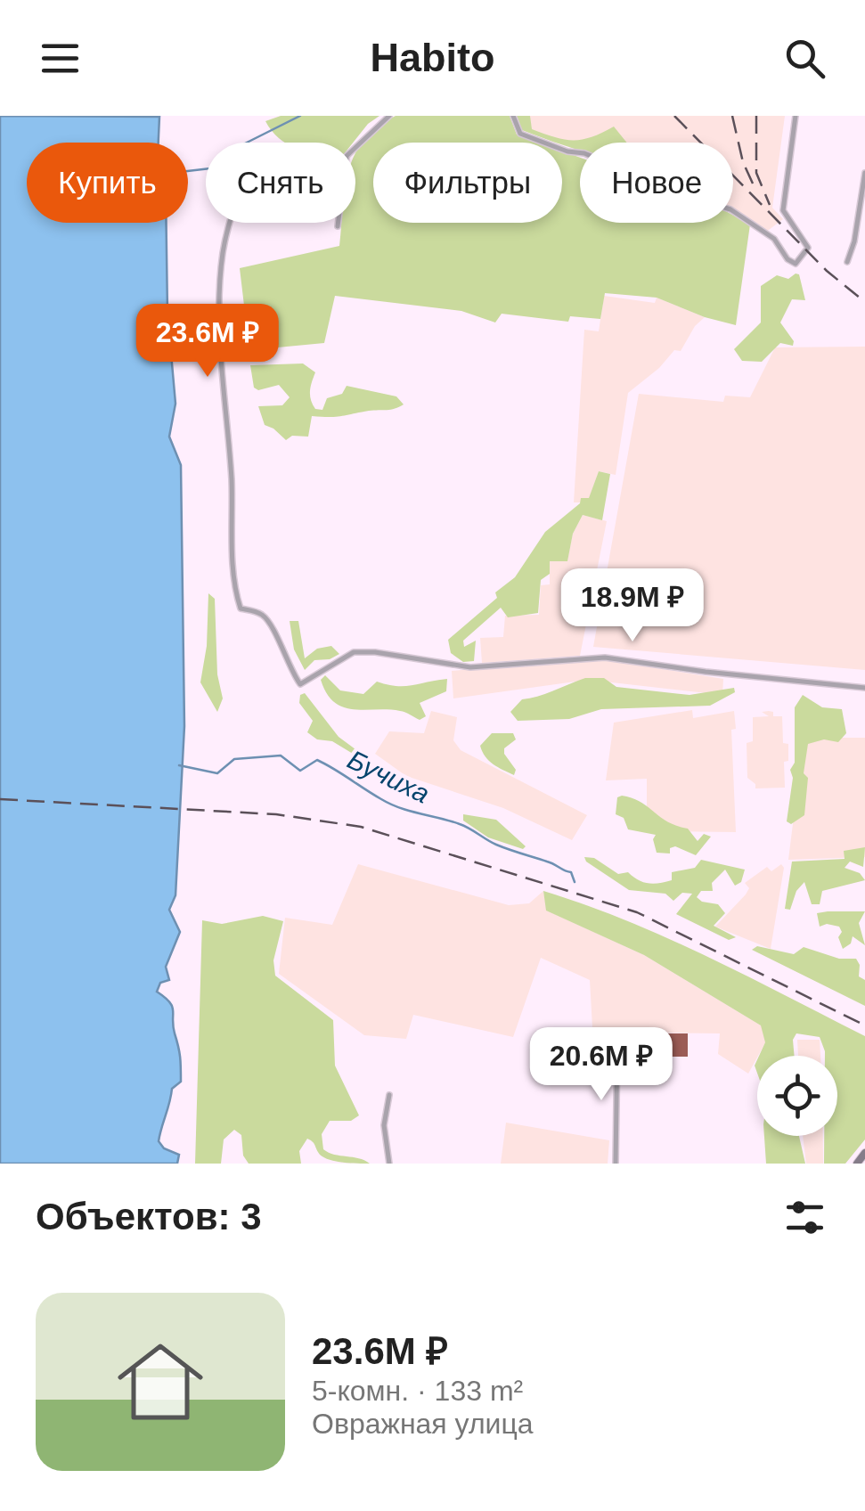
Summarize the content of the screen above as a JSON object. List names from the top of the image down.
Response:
{
  "water": ["Бучиха"],
  "page": {
    "header": "Habito",
    "chip": [
      "Купить",
      "Снять",
      "Фильтры",
      "Новое"
    ],
    "price": ["23.6M ₽", "18.9M ₽", "20.6M ₽"],
    "heading": "Объектов: 3",
    "list": [
      {
        "name": "23.6M ₽",
        "note": "5-комн. · 133 m² · Овражная улица"
      }
    ]
  }
}
